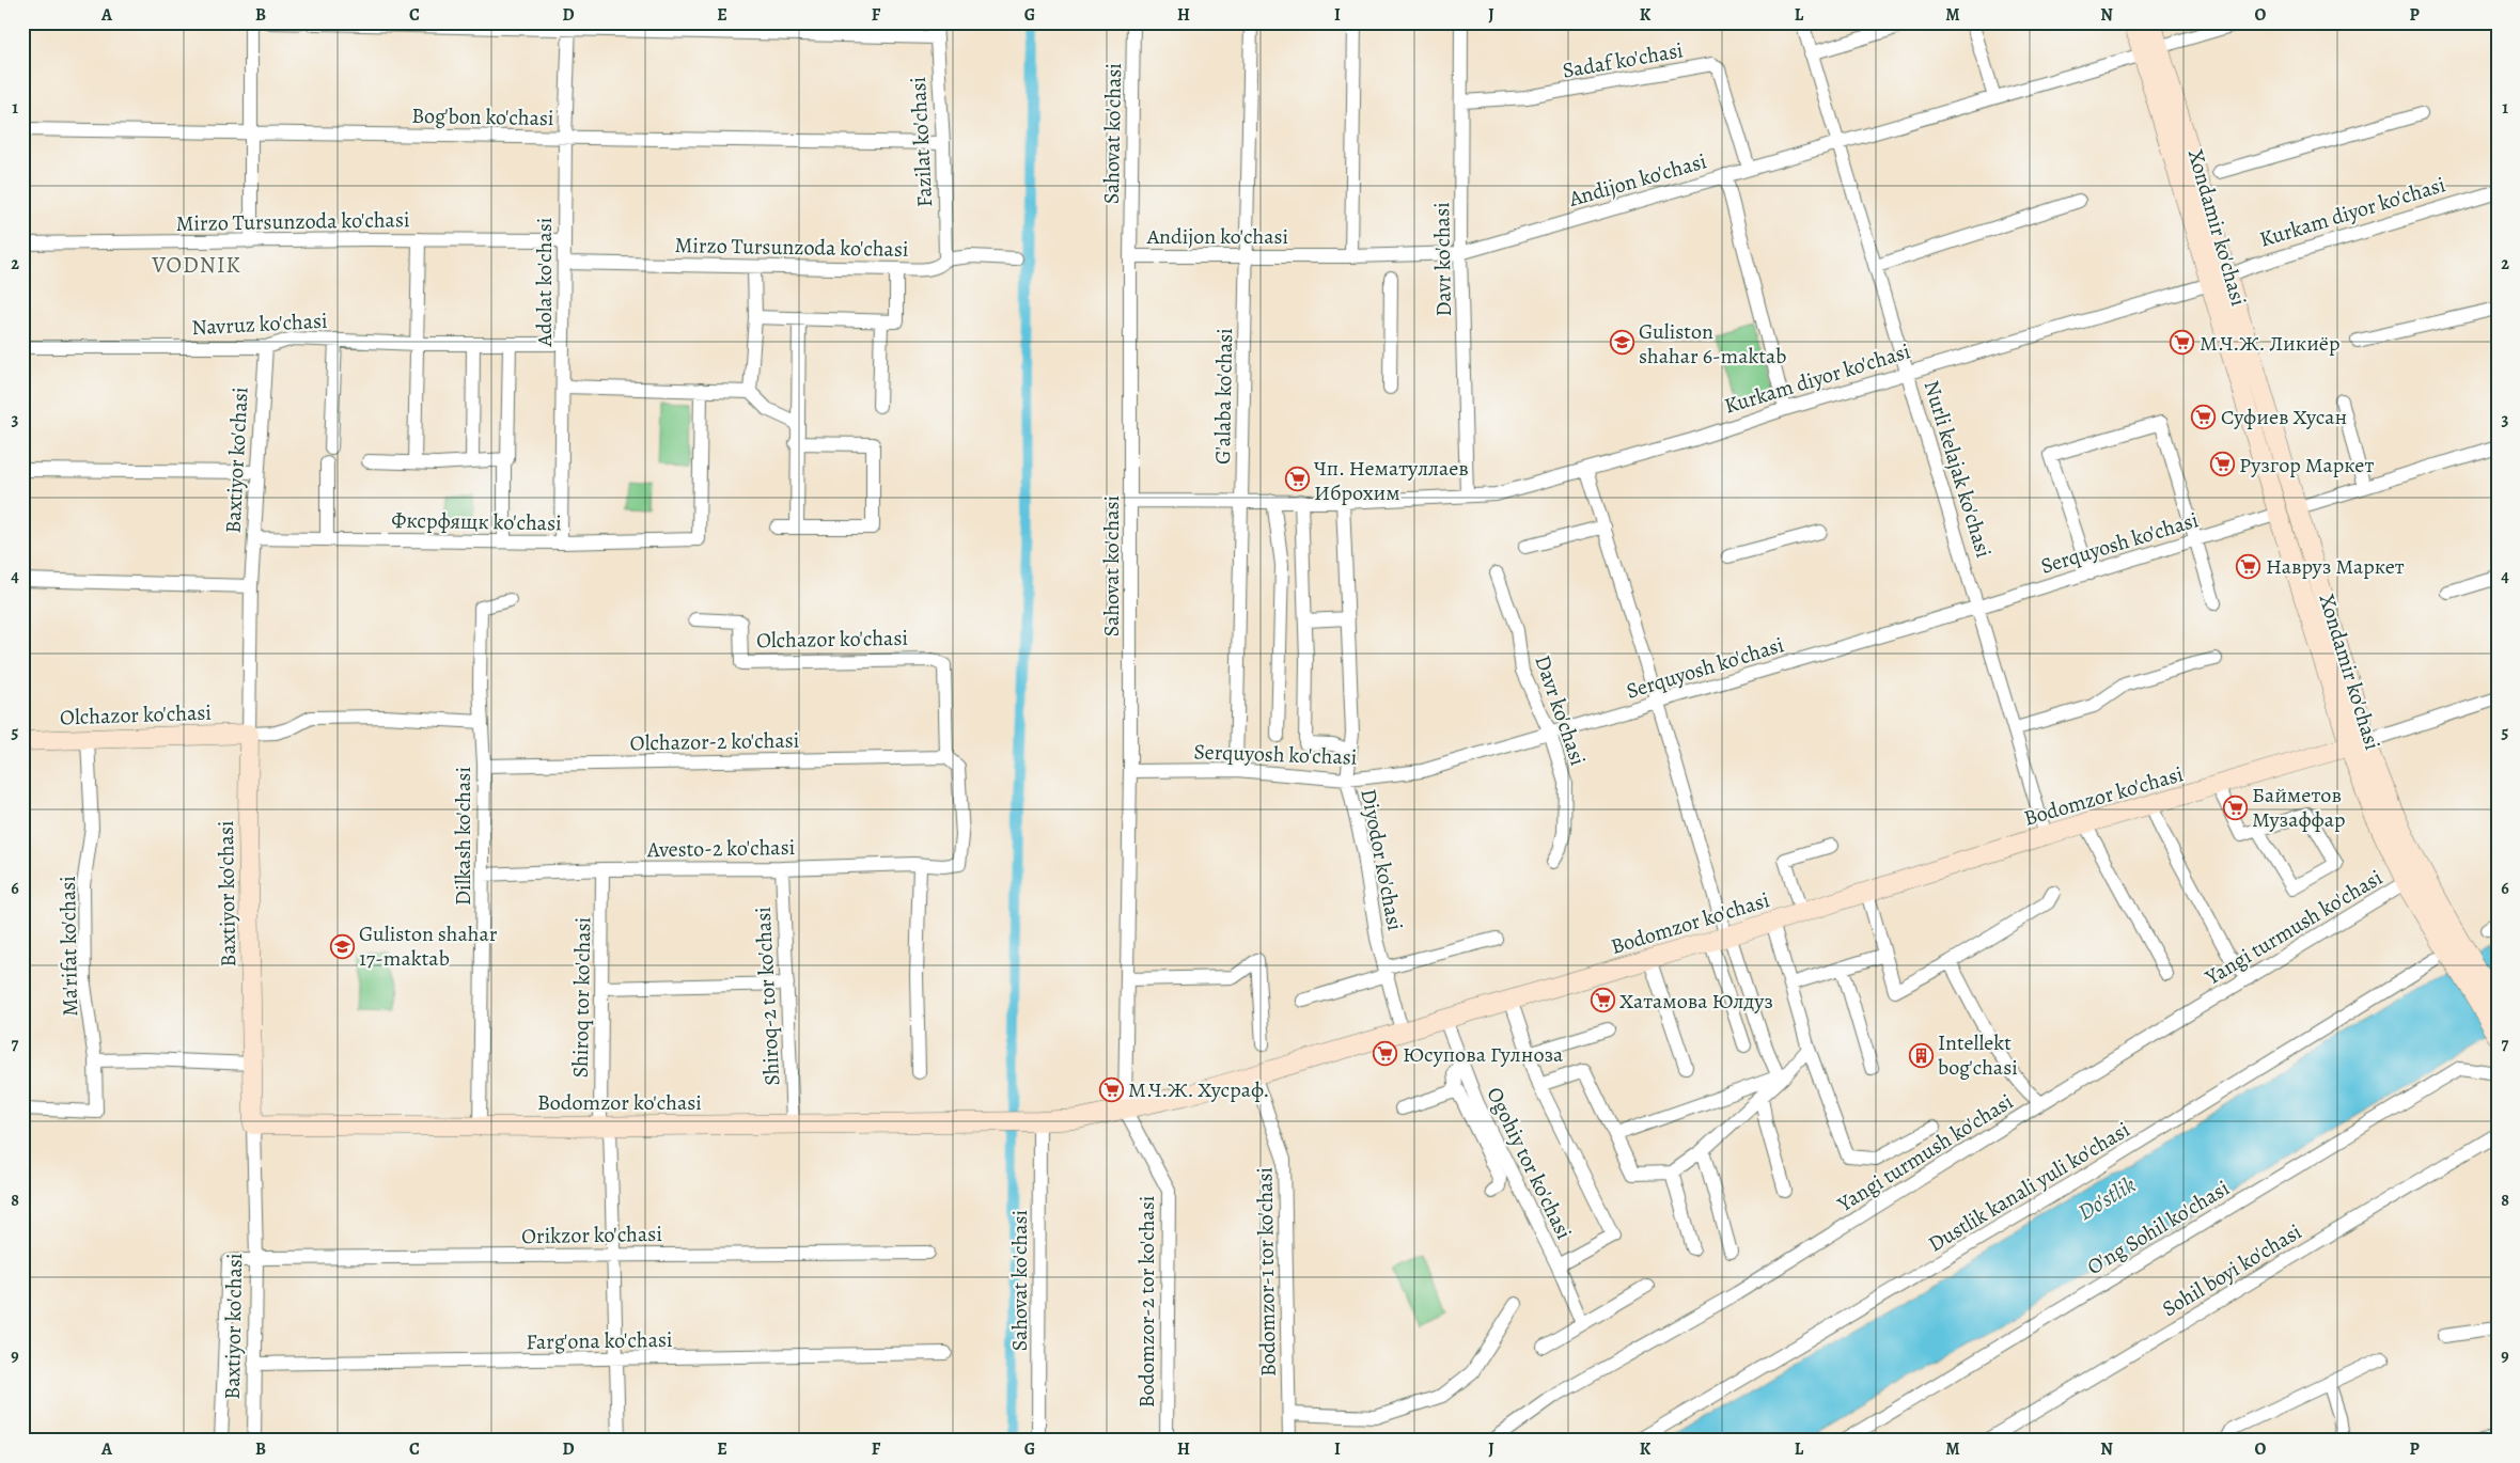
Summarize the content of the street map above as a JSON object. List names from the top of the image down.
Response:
{
  "streets": {
    "street": [
      "Sadaf ko'chasi",
      "Bog'bon ko'chasi",
      "Sahovat ko'chasi",
      "Fazilat ko'chasi",
      "Andijon ko'chasi",
      "Kurkam diyor ko'chasi",
      "Mirzo Tursunzoda ko'chasi",
      "Xondamir ko'chasi",
      "Davr ko'chasi",
      "Adolat ko'chasi",
      "Navruz ko'chasi",
      "G'alaba ko'chasi",
      "Baxtiyor ko'chasi",
      "Nurli kelajak ko'chasi",
      "Фксрфящк ko'chasi",
      "Serquyosh ko'chasi",
      "Olchazor ko'chasi",
      "Olchazor-2 ko'chasi",
      "Bodomzor ko'chasi",
      "Dilkash ko'chasi",
      "Avesto-2 ko'chasi",
      "Diyodor ko'chasi",
      "Yangi turmush ko'chasi",
      "Ma'rifat ko'chasi",
      "Shiroq-2 tor ko'chasi",
      "Shiroq tor ko'chasi",
      "Ogohiy tor ko'chasi",
      "Dustlik kanali yuli ko'chasi",
      "O'ng Sohil ko'chasi",
      "Orikzor ko'chasi",
      "Sohil boyi ko'chasi",
      "Bodomzor-1 tor ko'chasi",
      "Bodomzor-2 tor ko'chasi",
      "Farg'ona ko'chasi"
    ]
  },
  "crossings": [
    ["Sadaf ko'chasi", "Andijon ko'chasi"],
    ["Sadaf ko'chasi", "Davr ko'chasi"],
    ["Bog'bon ko'chasi", "Fazilat ko'chasi"],
    ["Bog'bon ko'chasi", "Adolat ko'chasi"],
    ["Sahovat ko'chasi", "Andijon ko'chasi"],
    ["Sahovat ko'chasi", "Kurkam diyor ko'chasi"],
    ["Sahovat ko'chasi", "Serquyosh ko'chasi"],
    ["Sahovat ko'chasi", "Bodomzor ko'chasi"],
    ["Sahovat ko'chasi", "Bodomzor-2 tor ko'chasi"],
    ["Fazilat ko'chasi", "Mirzo Tursunzoda ko'chasi"],
    ["Andijon ko'chasi", "Xondamir ko'chasi"],
    ["Andijon ko'chasi", "Davr ko'chasi"],
    ["Andijon ko'chasi", "G'alaba ko'chasi"],
    ["Andijon ko'chasi", "Nurli kelajak ko'chasi"],
    ["Kurkam diyor ko'chasi", "Xondamir ko'chasi"],
    ["Kurkam diyor ko'chasi", "Davr ko'chasi"],
    ["Kurkam diyor ko'chasi", "G'alaba ko'chasi"],
    ["Kurkam diyor ko'chasi", "Nurli kelajak ko'chasi"],
    ["Kurkam diyor ko'chasi", "Diyodor ko'chasi"],
    ["Mirzo Tursunzoda ko'chasi", "Adolat ko'chasi"],
    ["Xondamir ko'chasi", "Serquyosh ko'chasi"],
    ["Xondamir ko'chasi", "Bodomzor ko'chasi"],
    ["Xondamir ko'chasi", "Yangi turmush ko'chasi"],
    ["Xondamir ko'chasi", "Dustlik kanali yuli ko'chasi"],
    ["Davr ko'chasi", "Serquyosh ko'chasi"],
    ["Adolat ko'chasi", "Navruz ko'chasi"],
    ["Adolat ko'chasi", "Фксрфящк ko'chasi"],
    ["Navruz ko'chasi", "Baxtiyor ko'chasi"],
    ["G'alaba ko'chasi", "Serquyosh ko'chasi"],
    ["Baxtiyor ko'chasi", "Фксрфящк ko'chasi"],
    ["Baxtiyor ko'chasi", "Olchazor ko'chasi"],
    ["Baxtiyor ko'chasi", "Bodomzor ko'chasi"],
    ["Baxtiyor ko'chasi", "Orikzor ko'chasi"],
    ["Baxtiyor ko'chasi", "Farg'ona ko'chasi"],
    ["Nurli kelajak ko'chasi", "Serquyosh ko'chasi"],
    ["Nurli kelajak ko'chasi", "Bodomzor ko'chasi"],
    ["Serquyosh ko'chasi", "Diyodor ko'chasi"],
    ["Olchazor ko'chasi", "Olchazor-2 ko'chasi"],
    ["Olchazor ko'chasi", "Avesto-2 ko'chasi"],
    ["Olchazor ko'chasi", "Ma'rifat ko'chasi"],
    ["Olchazor-2 ko'chasi", "Dilkash ko'chasi"],
    ["Olchazor-2 ko'chasi", "Avesto-2 ko'chasi"],
    ["Bodomzor ko'chasi", "Dilkash ko'chasi"],
    ["Bodomzor ko'chasi", "Diyodor ko'chasi"],
    ["Bodomzor ko'chasi", "Shiroq-2 tor ko'chasi"],
    ["Bodomzor ko'chasi", "Shiroq tor ko'chasi"],
    ["Bodomzor ko'chasi", "Ogohiy tor ko'chasi"],
    ["Bodomzor ko'chasi", "Bodomzor-1 tor ko'chasi"],
    ["Bodomzor ko'chasi", "Bodomzor-2 tor ko'chasi"],
    ["Dilkash ko'chasi", "Avesto-2 ko'chasi"],
    ["Avesto-2 ko'chasi", "Shiroq-2 tor ko'chasi"],
    ["Avesto-2 ko'chasi", "Shiroq tor ko'chasi"],
    ["Shiroq tor ko'chasi", "Orikzor ko'chasi"],
    ["Shiroq tor ko'chasi", "Farg'ona ko'chasi"]
  ],
  "districts": ["VODNIK"],
  "water": ["Do'stlik"],
  "places": {
    "school or university": ["Guliston shahar 6-maktab", "Guliston shahar 17-maktab"],
    "supermarket": [
      "М.Ч.Ж. Ликиёр",
      "Суфиев Хусан",
      "Рузгор Маркет",
      "Чп. Нематуллаев Иброхим",
      "Навруз Маркет",
      "Байметов Музаффар",
      "Хатамова Юлдуз",
      "Юсупова Гулноза",
      "М.Ч.Ж. Хусраф."
    ],
    "building": ["Intellekt bog'chasi"]
  },
  "grid": {
    "columns": [
      "A",
      "B",
      "C",
      "D",
      "E",
      "F",
      "G",
      "H",
      "I",
      "J",
      "K",
      "L",
      "M",
      "N",
      "O",
      "P"
    ],
    "rows": [
      "1",
      "2",
      "3",
      "4",
      "5",
      "6",
      "7",
      "8",
      "9"
    ]
  }
}
